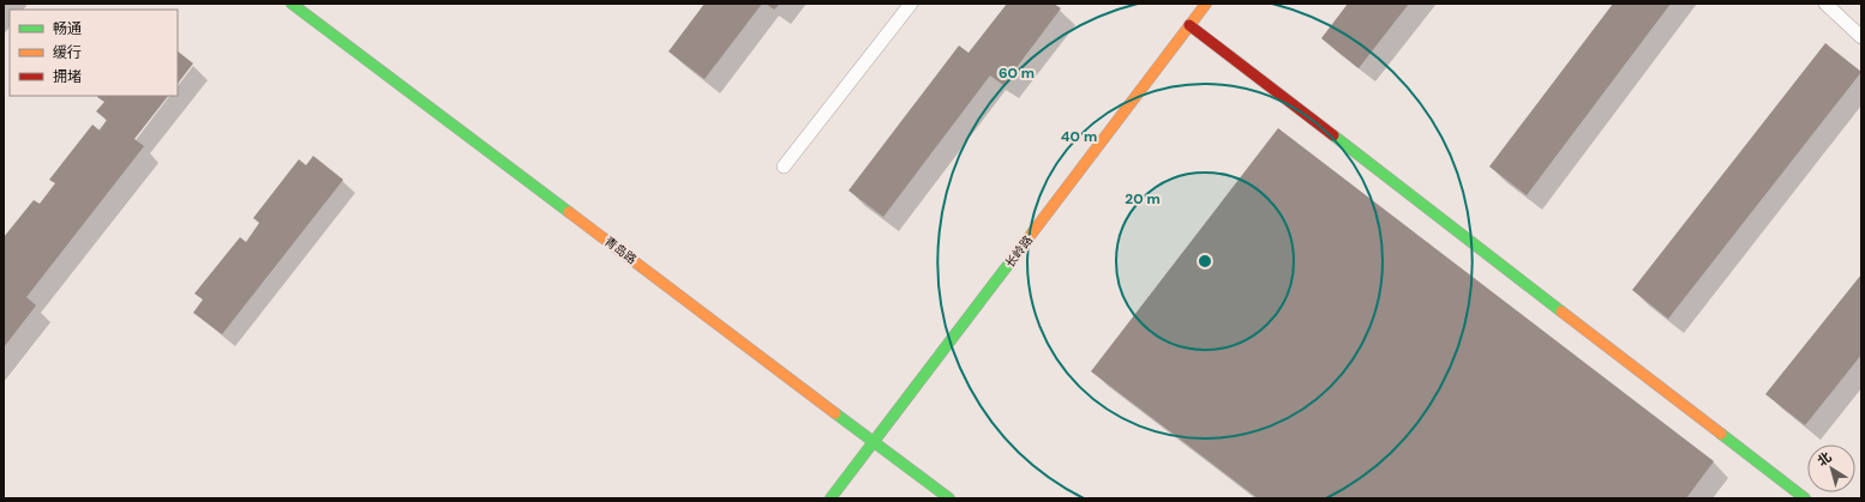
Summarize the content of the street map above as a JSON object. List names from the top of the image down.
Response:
{
  "streets": {
    "street": ["青岛路", "长岭路"]
  },
  "crossings": [
    ["青岛路", "长岭路"]
  ],
  "legend": ["畅通", "缓行", "拥堵"],
  "north": "top left",
  "rings": ["60 m", "40 m", "20 m"]
}
